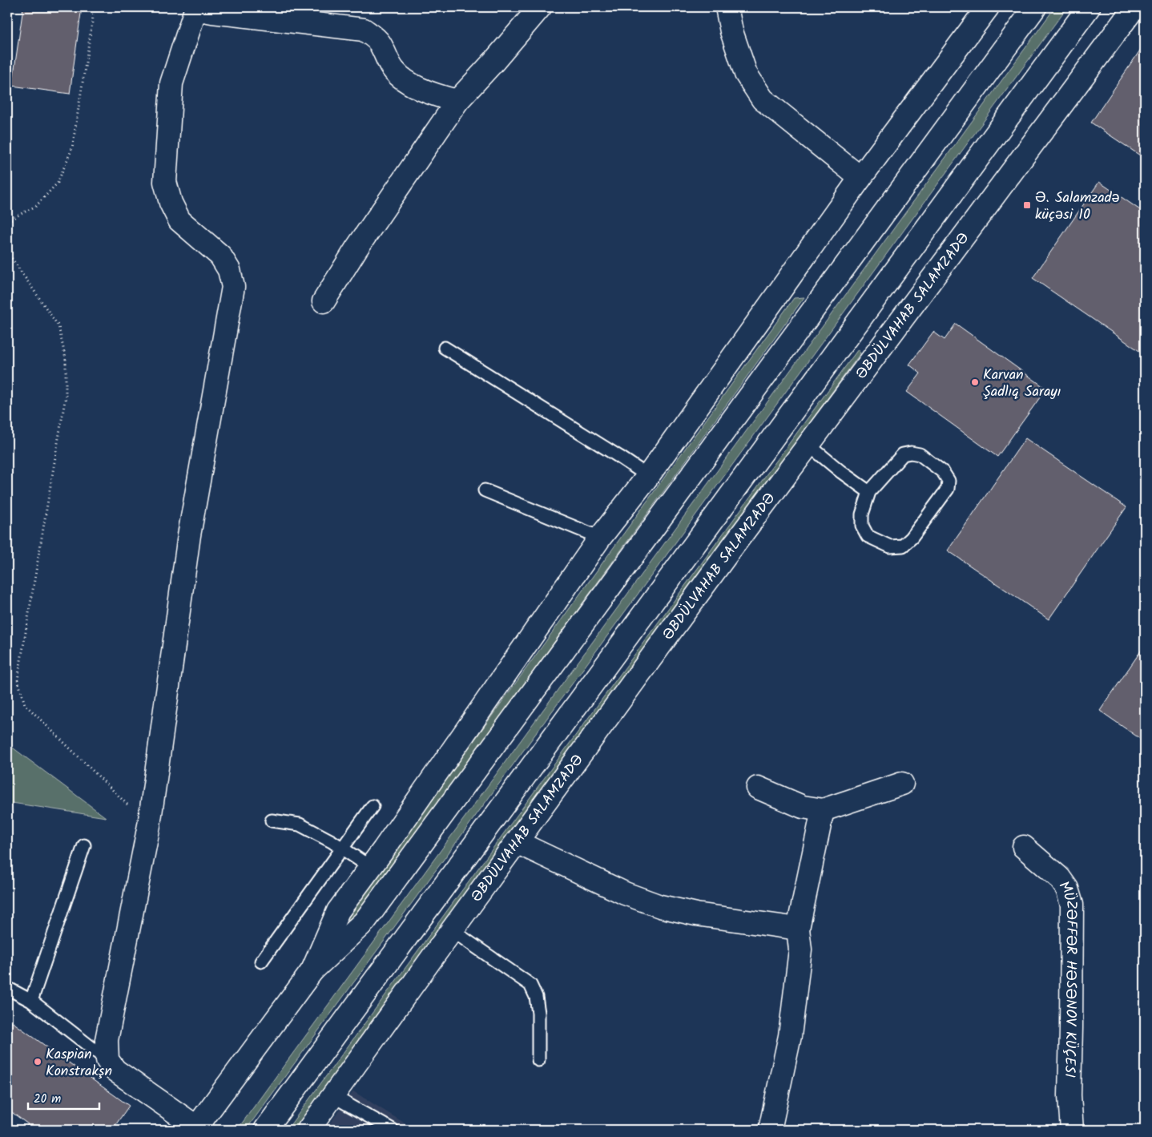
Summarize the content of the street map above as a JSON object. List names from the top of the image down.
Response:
{
  "streets": {
    "main road": ["ƏBDÜLVAHAB SALAMZADƏ", "MÜZƏFFƏR HƏSƏNOV KÜÇESI"]
  },
  "places": {
    "transit": ["Ə. Salamzadə küçəsi 10"],
    "other": ["Karvan Şadlıq Sarayı", "Kaspian Konstrakşn"]
  },
  "scale_bar": "20 m"
}
